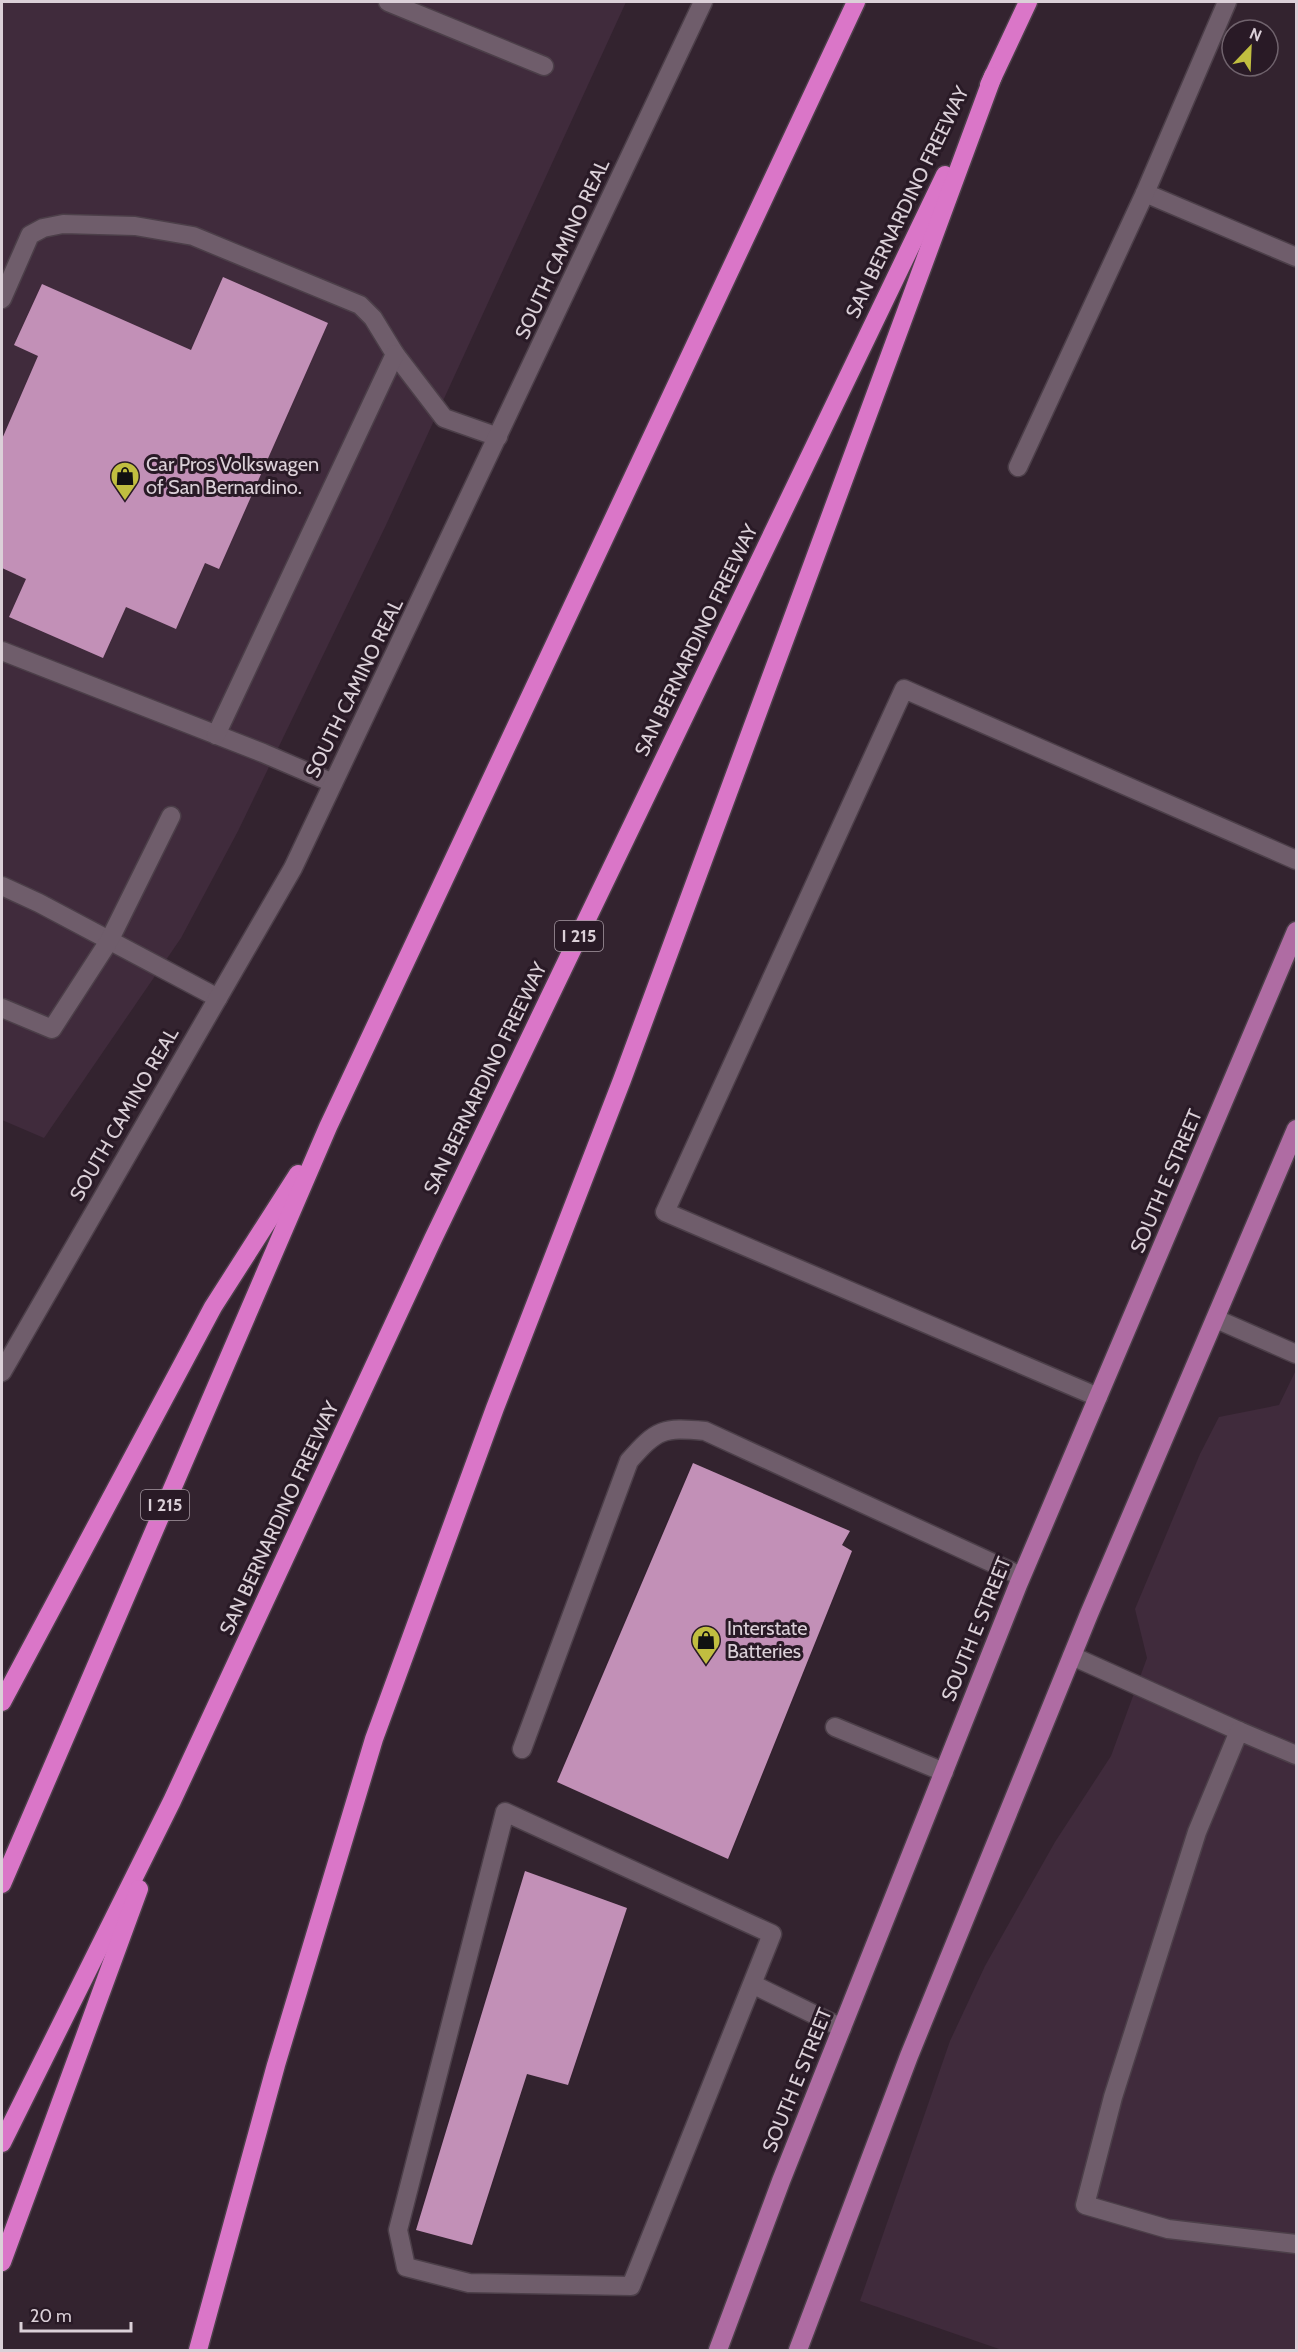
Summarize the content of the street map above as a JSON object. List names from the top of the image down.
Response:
{
  "streets": {
    "highway": ["SAN BERNARDINO FREEWAY", "I 215"],
    "main road": ["SOUTH E STREET"],
    "street": ["SOUTH CAMINO REAL"]
  },
  "places": {
    "shop": ["Car Pros Volkswagen of San Bernardino.", "Interstate Batteries"]
  },
  "scale_bar": "20 m",
  "north": "top right"
}
